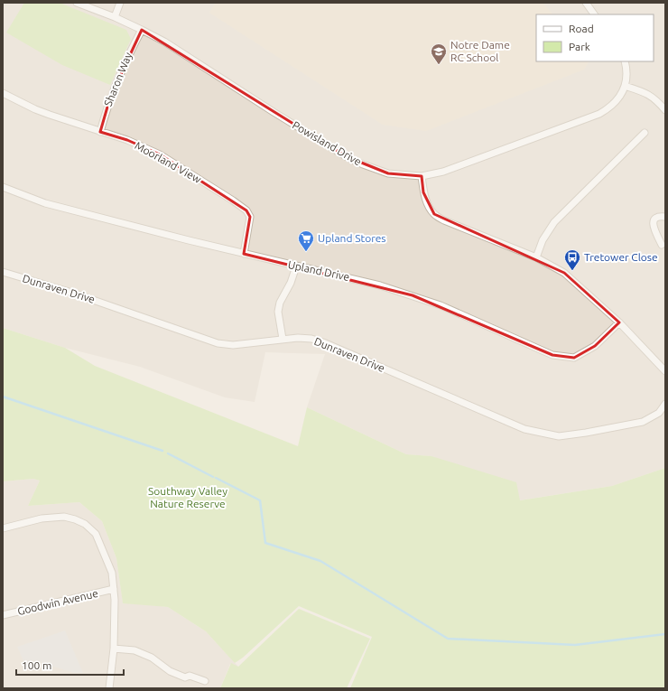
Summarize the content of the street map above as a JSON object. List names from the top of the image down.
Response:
{
  "streets": {
    "street": [
      "Sharon Way",
      "Powisland Drive",
      "Moorland View",
      "Upland Drive",
      "Dunraven Drive",
      "Goodwin Avenue"
    ]
  },
  "crossings": [
    ["Sharon Way", "Powisland Drive"],
    ["Sharon Way", "Moorland View"],
    ["Moorland View", "Upland Drive"]
  ],
  "parks": ["Southway Valley Nature Reserve"],
  "places": {
    "school or university": ["Notre Dame RC School"],
    "supermarket": ["Upland Stores"],
    "bus stop": ["Tretower Close"]
  },
  "legend": ["Road", "Park"],
  "scale_bar": "100 m"
}
